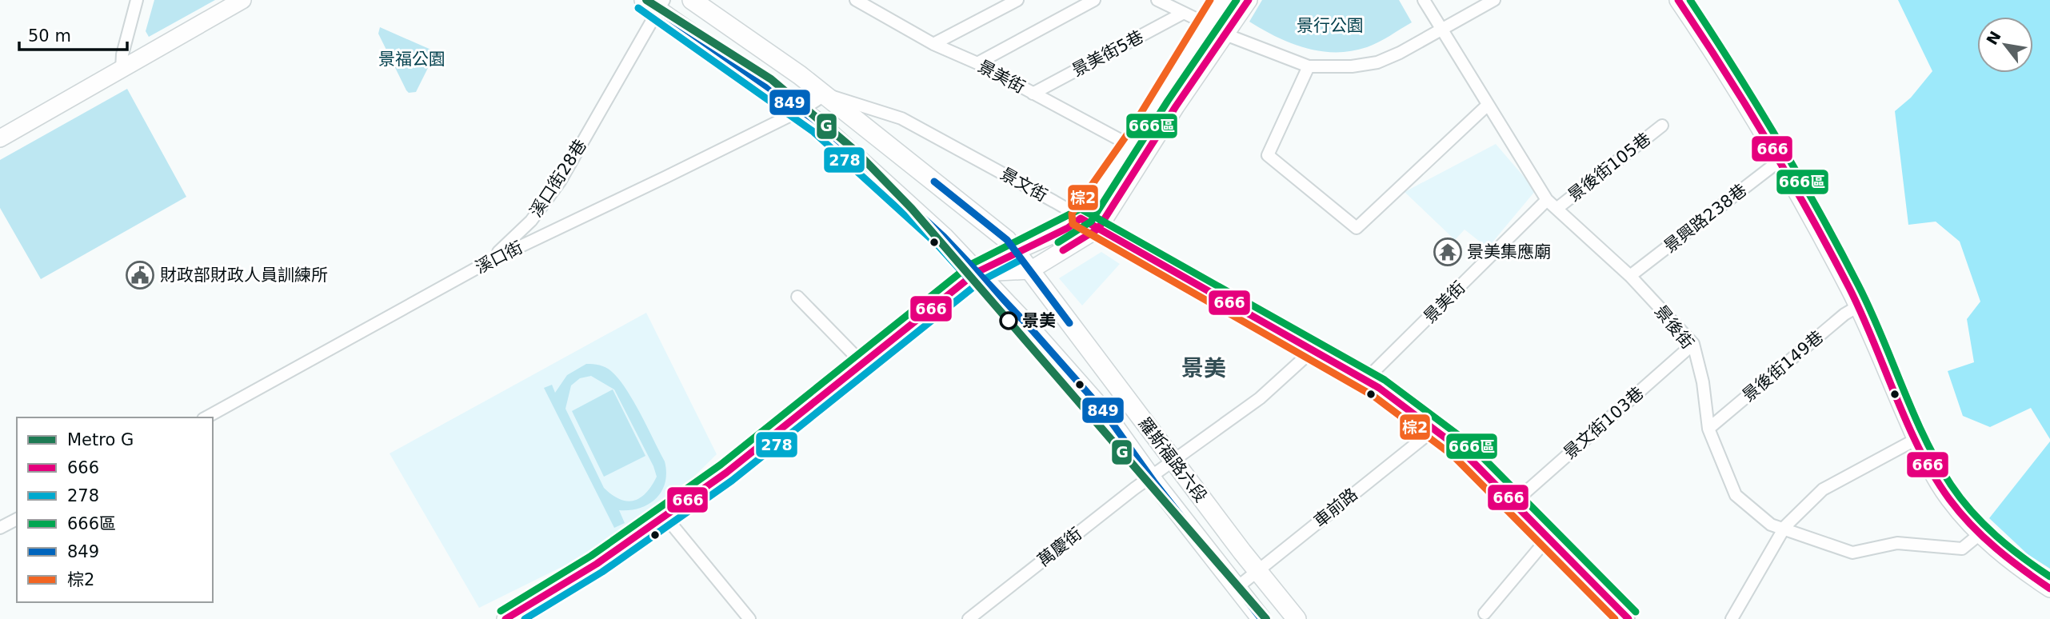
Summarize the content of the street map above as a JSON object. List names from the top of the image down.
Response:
{
  "streets": {
    "main road": ["羅斯福路六段"],
    "street": [
      "景美街5巷",
      "景美街",
      "景後街105巷",
      "溪口街28巷",
      "景文街",
      "景興路238巷",
      "溪口街",
      "景後街",
      "景後街149巷",
      "景文街103巷",
      "車前路",
      "萬慶街"
    ]
  },
  "crossings": [
    ["景美街5巷", "景美街"],
    ["景美街", "景文街"],
    ["景美街", "景後街"],
    ["景後街105巷", "景後街"],
    ["溪口街28巷", "溪口街"],
    ["溪口街28巷", "羅斯福路六段"],
    ["景文街", "景文街103巷"],
    ["景文街", "羅斯福路六段"],
    ["景文街", "車前路"],
    ["景文街", "萬慶街"],
    ["景興路238巷", "景後街"],
    ["溪口街", "羅斯福路六段"],
    ["景後街", "景後街149巷"],
    ["景後街", "景文街103巷"],
    ["羅斯福路六段", "車前路"],
    ["羅斯福路六段", "萬慶街"]
  ],
  "districts": ["景美"],
  "parks": ["景行公園", "景福公園"],
  "places": {
    "temple": ["景美集應廟"],
    "public building": ["財政部財政人員訓練所"],
    "other": ["景美"]
  },
  "lines": [
    "metro line G",
    "transit line 666",
    "transit line 666區",
    "transit line 849",
    "transit line 棕2",
    "transit line 278"
  ],
  "legend": [
    "Metro G",
    "666",
    "278",
    "666區",
    "849",
    "棕2"
  ],
  "scale_bar": "50 m",
  "north": "top left"
}
